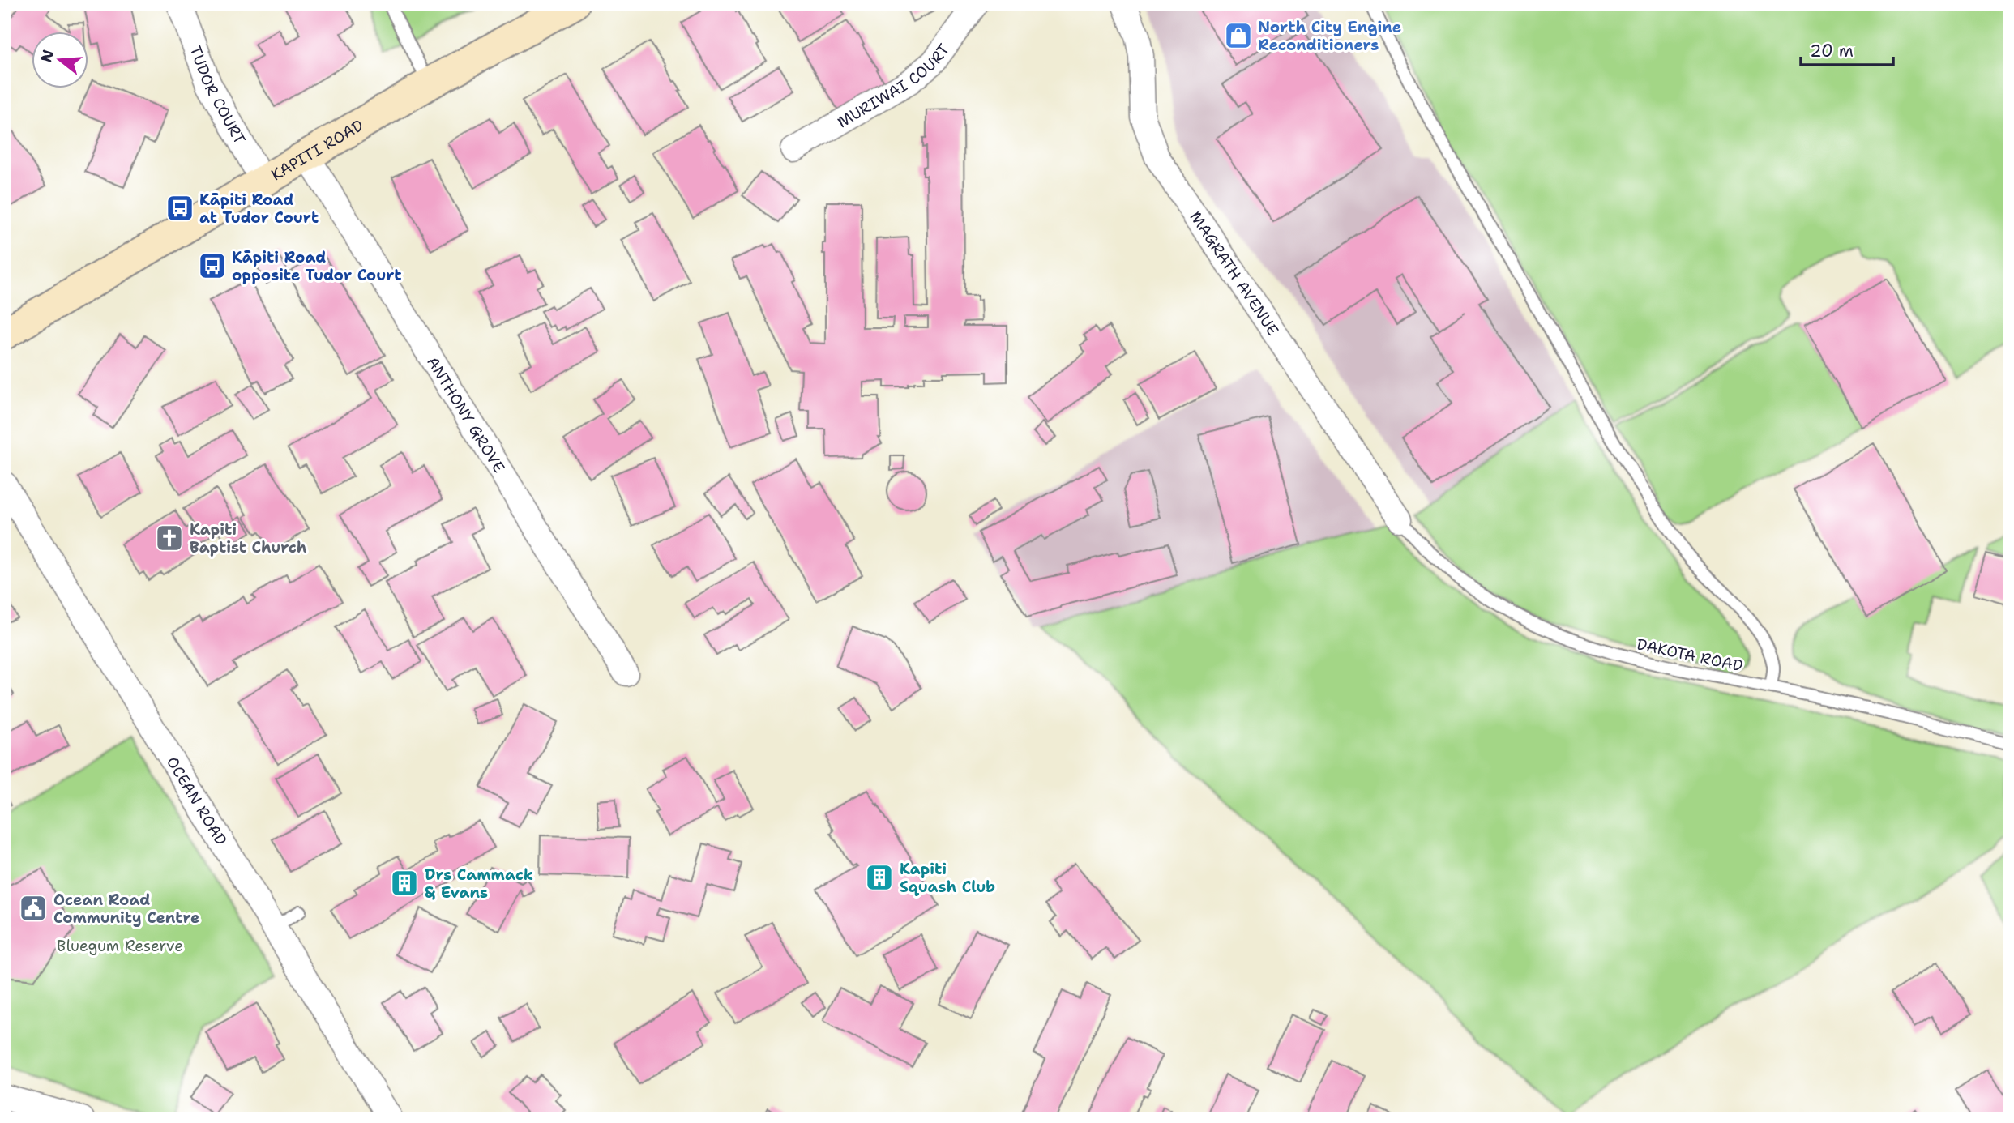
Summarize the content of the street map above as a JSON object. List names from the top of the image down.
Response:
{
  "streets": {
    "main road": ["KAPITI ROAD"],
    "street": [
      "MURIWAI COURT",
      "TUDOR COURT",
      "MAGRATH AVENUE",
      "ANTHONY GROVE",
      "OCEAN ROAD"
    ],
    "lane": ["DAKOTA ROAD"]
  },
  "crossings": [
    ["TUDOR COURT", "KAPITI ROAD"],
    ["KAPITI ROAD", "ANTHONY GROVE"],
    ["MAGRATH AVENUE", "DAKOTA ROAD"]
  ],
  "parks": ["Bluegum Reserve"],
  "places": {
    "shop": ["North City Engine Reconditioners"],
    "bus stop": ["Kāpiti Road at Tudor Court", "Kāpiti Road opposite Tudor Court"],
    "church": ["Kapiti Baptist Church"],
    "building": ["Kapiti Squash Club", "Drs Cammack & Evans"],
    "public building": ["Ocean Road Community Centre"]
  },
  "scale_bar": "20 m",
  "north": "left"
}
